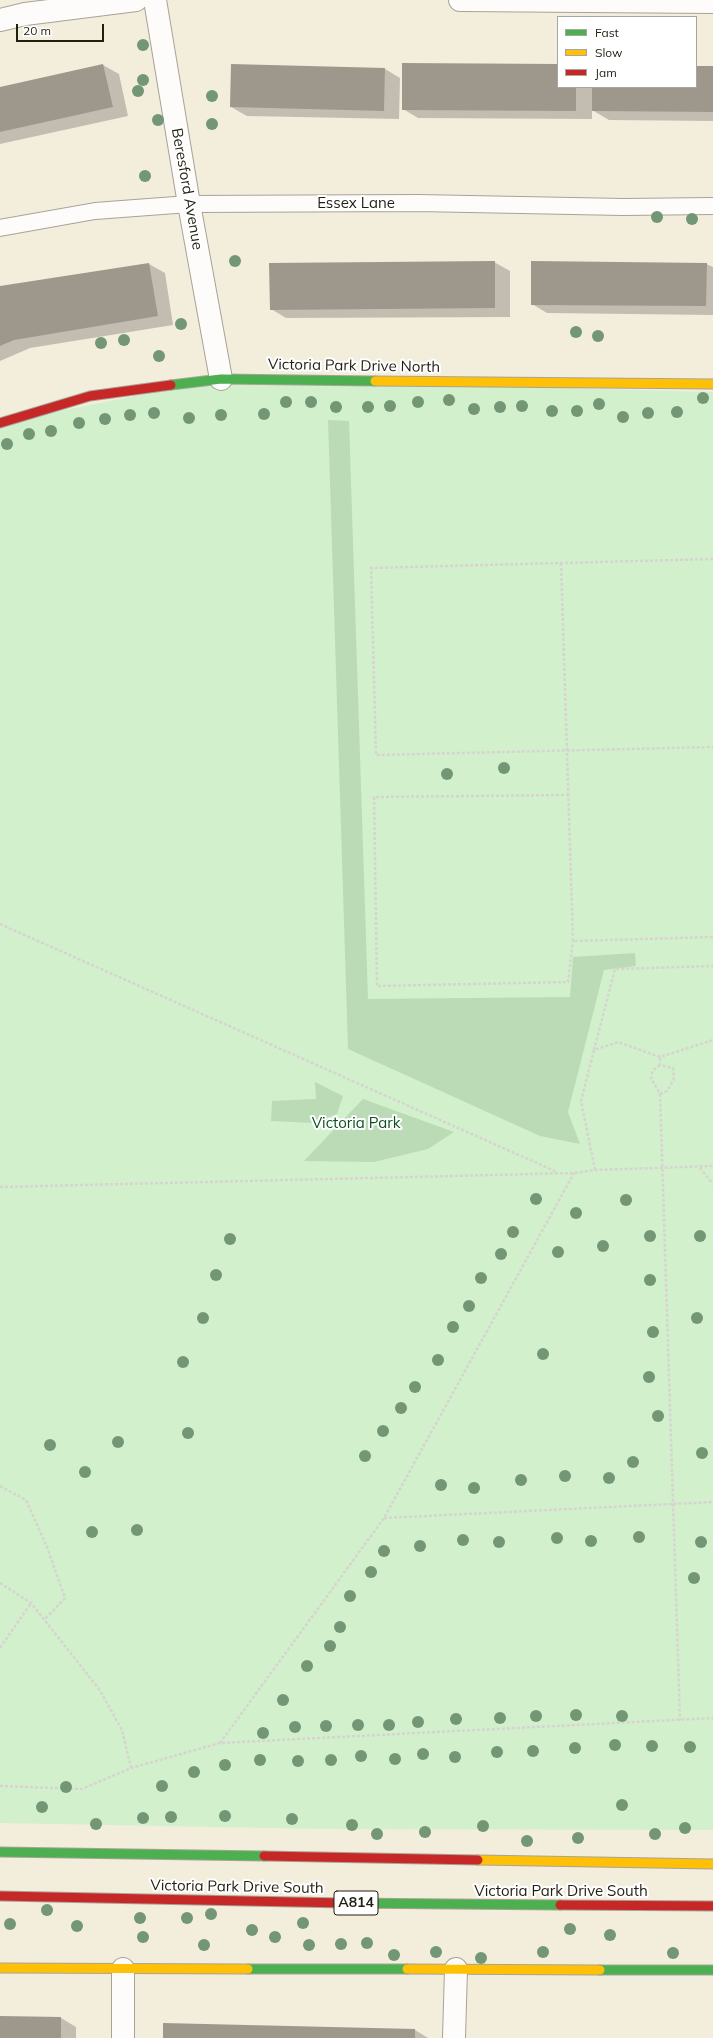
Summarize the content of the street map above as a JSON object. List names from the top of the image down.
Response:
{
  "streets": {
    "street": [
      "Beresford Avenue",
      "Victoria Park Drive North",
      "Victoria Park Drive South",
      "A814"
    ],
    "lane": ["Essex Lane"]
  },
  "crossings": [
    ["Beresford Avenue", "Essex Lane"],
    ["Beresford Avenue", "Victoria Park Drive North"]
  ],
  "parks": ["Victoria Park"],
  "legend": ["Fast", "Slow", "Jam"],
  "scale_bar": "20 m"
}
